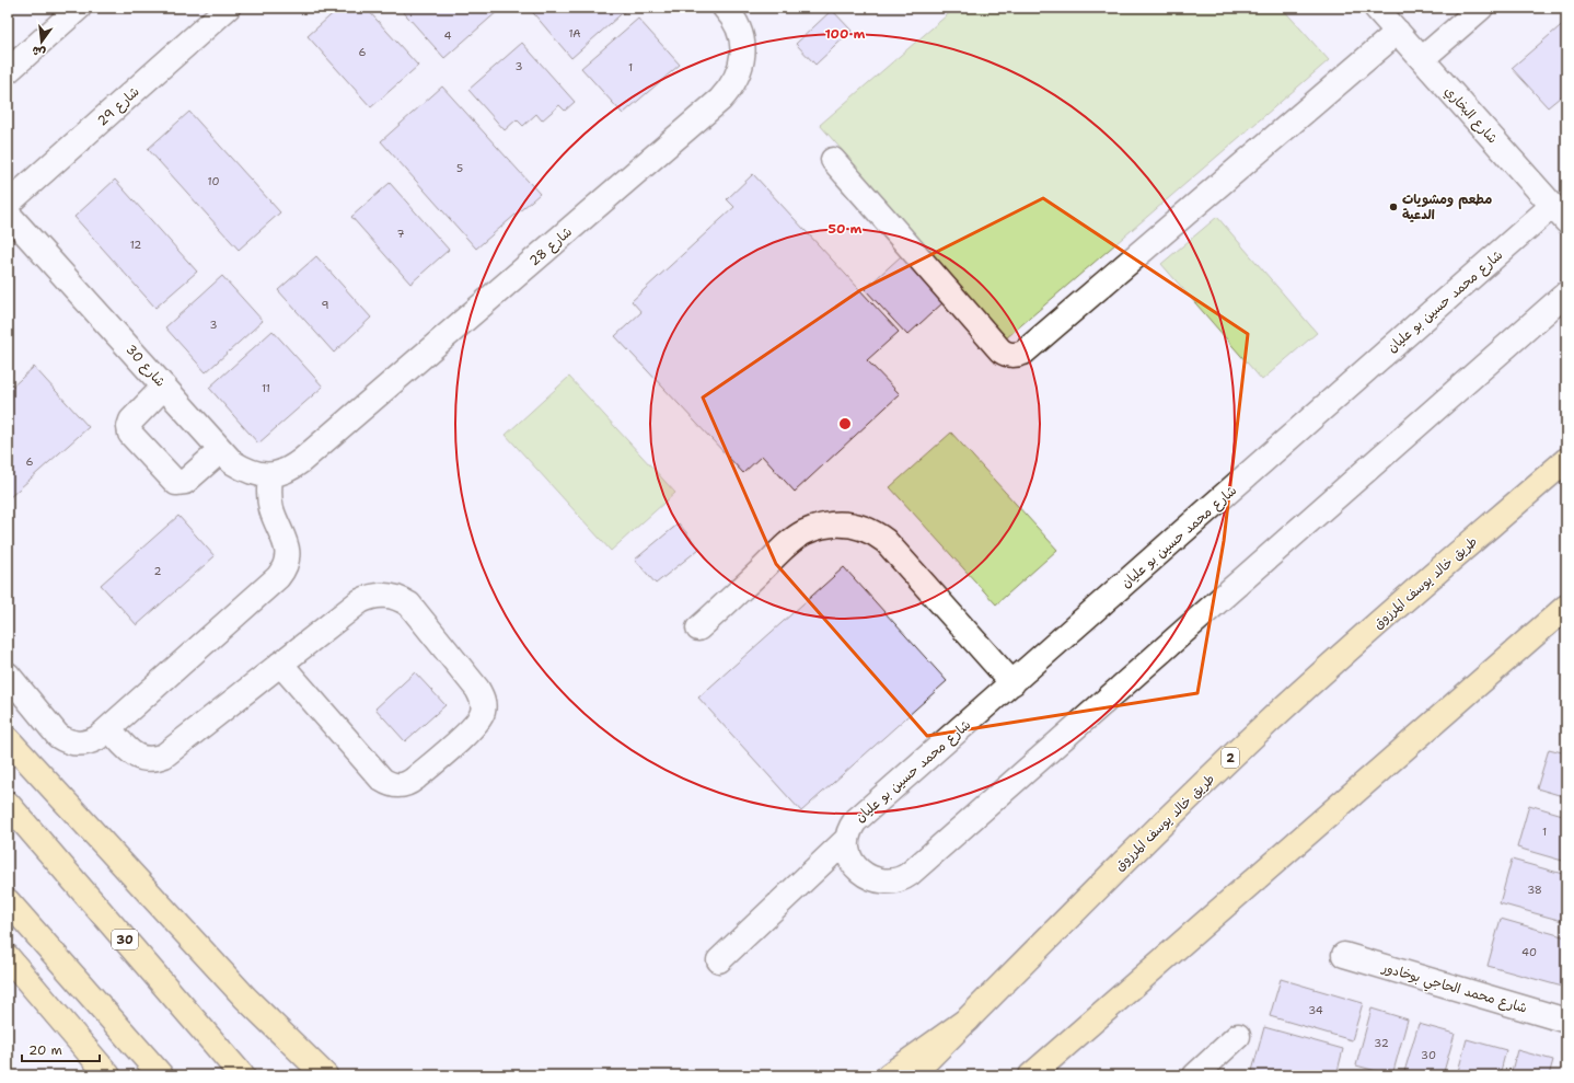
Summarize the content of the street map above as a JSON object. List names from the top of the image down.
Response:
{
  "streets": {
    "main road": ["طريق خالد يوسف المرزوق", "2", "30"],
    "street": [
      "شارع 29",
      "شارع البخاري",
      "شارع 28",
      "شارع محمد حسين بو عليان",
      "شارع 30",
      "شارع محمد الحاجي بوخادور"
    ]
  },
  "crossings": [
    ["شارع البخاري", "شارع محمد حسين بو عليان"],
    ["شارع 28", "شارع 30"]
  ],
  "places": ["مطعم ومشويات الدعية"],
  "house_numbers": [
    "1A",
    "4",
    "6",
    "3",
    "1",
    "5",
    "10",
    "7",
    "12",
    "9",
    "3",
    "11",
    "6",
    "2",
    "1",
    "38",
    "40",
    "34",
    "32",
    "30"
  ],
  "scale_bar": "20 m",
  "north": "bottom",
  "rings": ["100 m", "50 m"]
}
